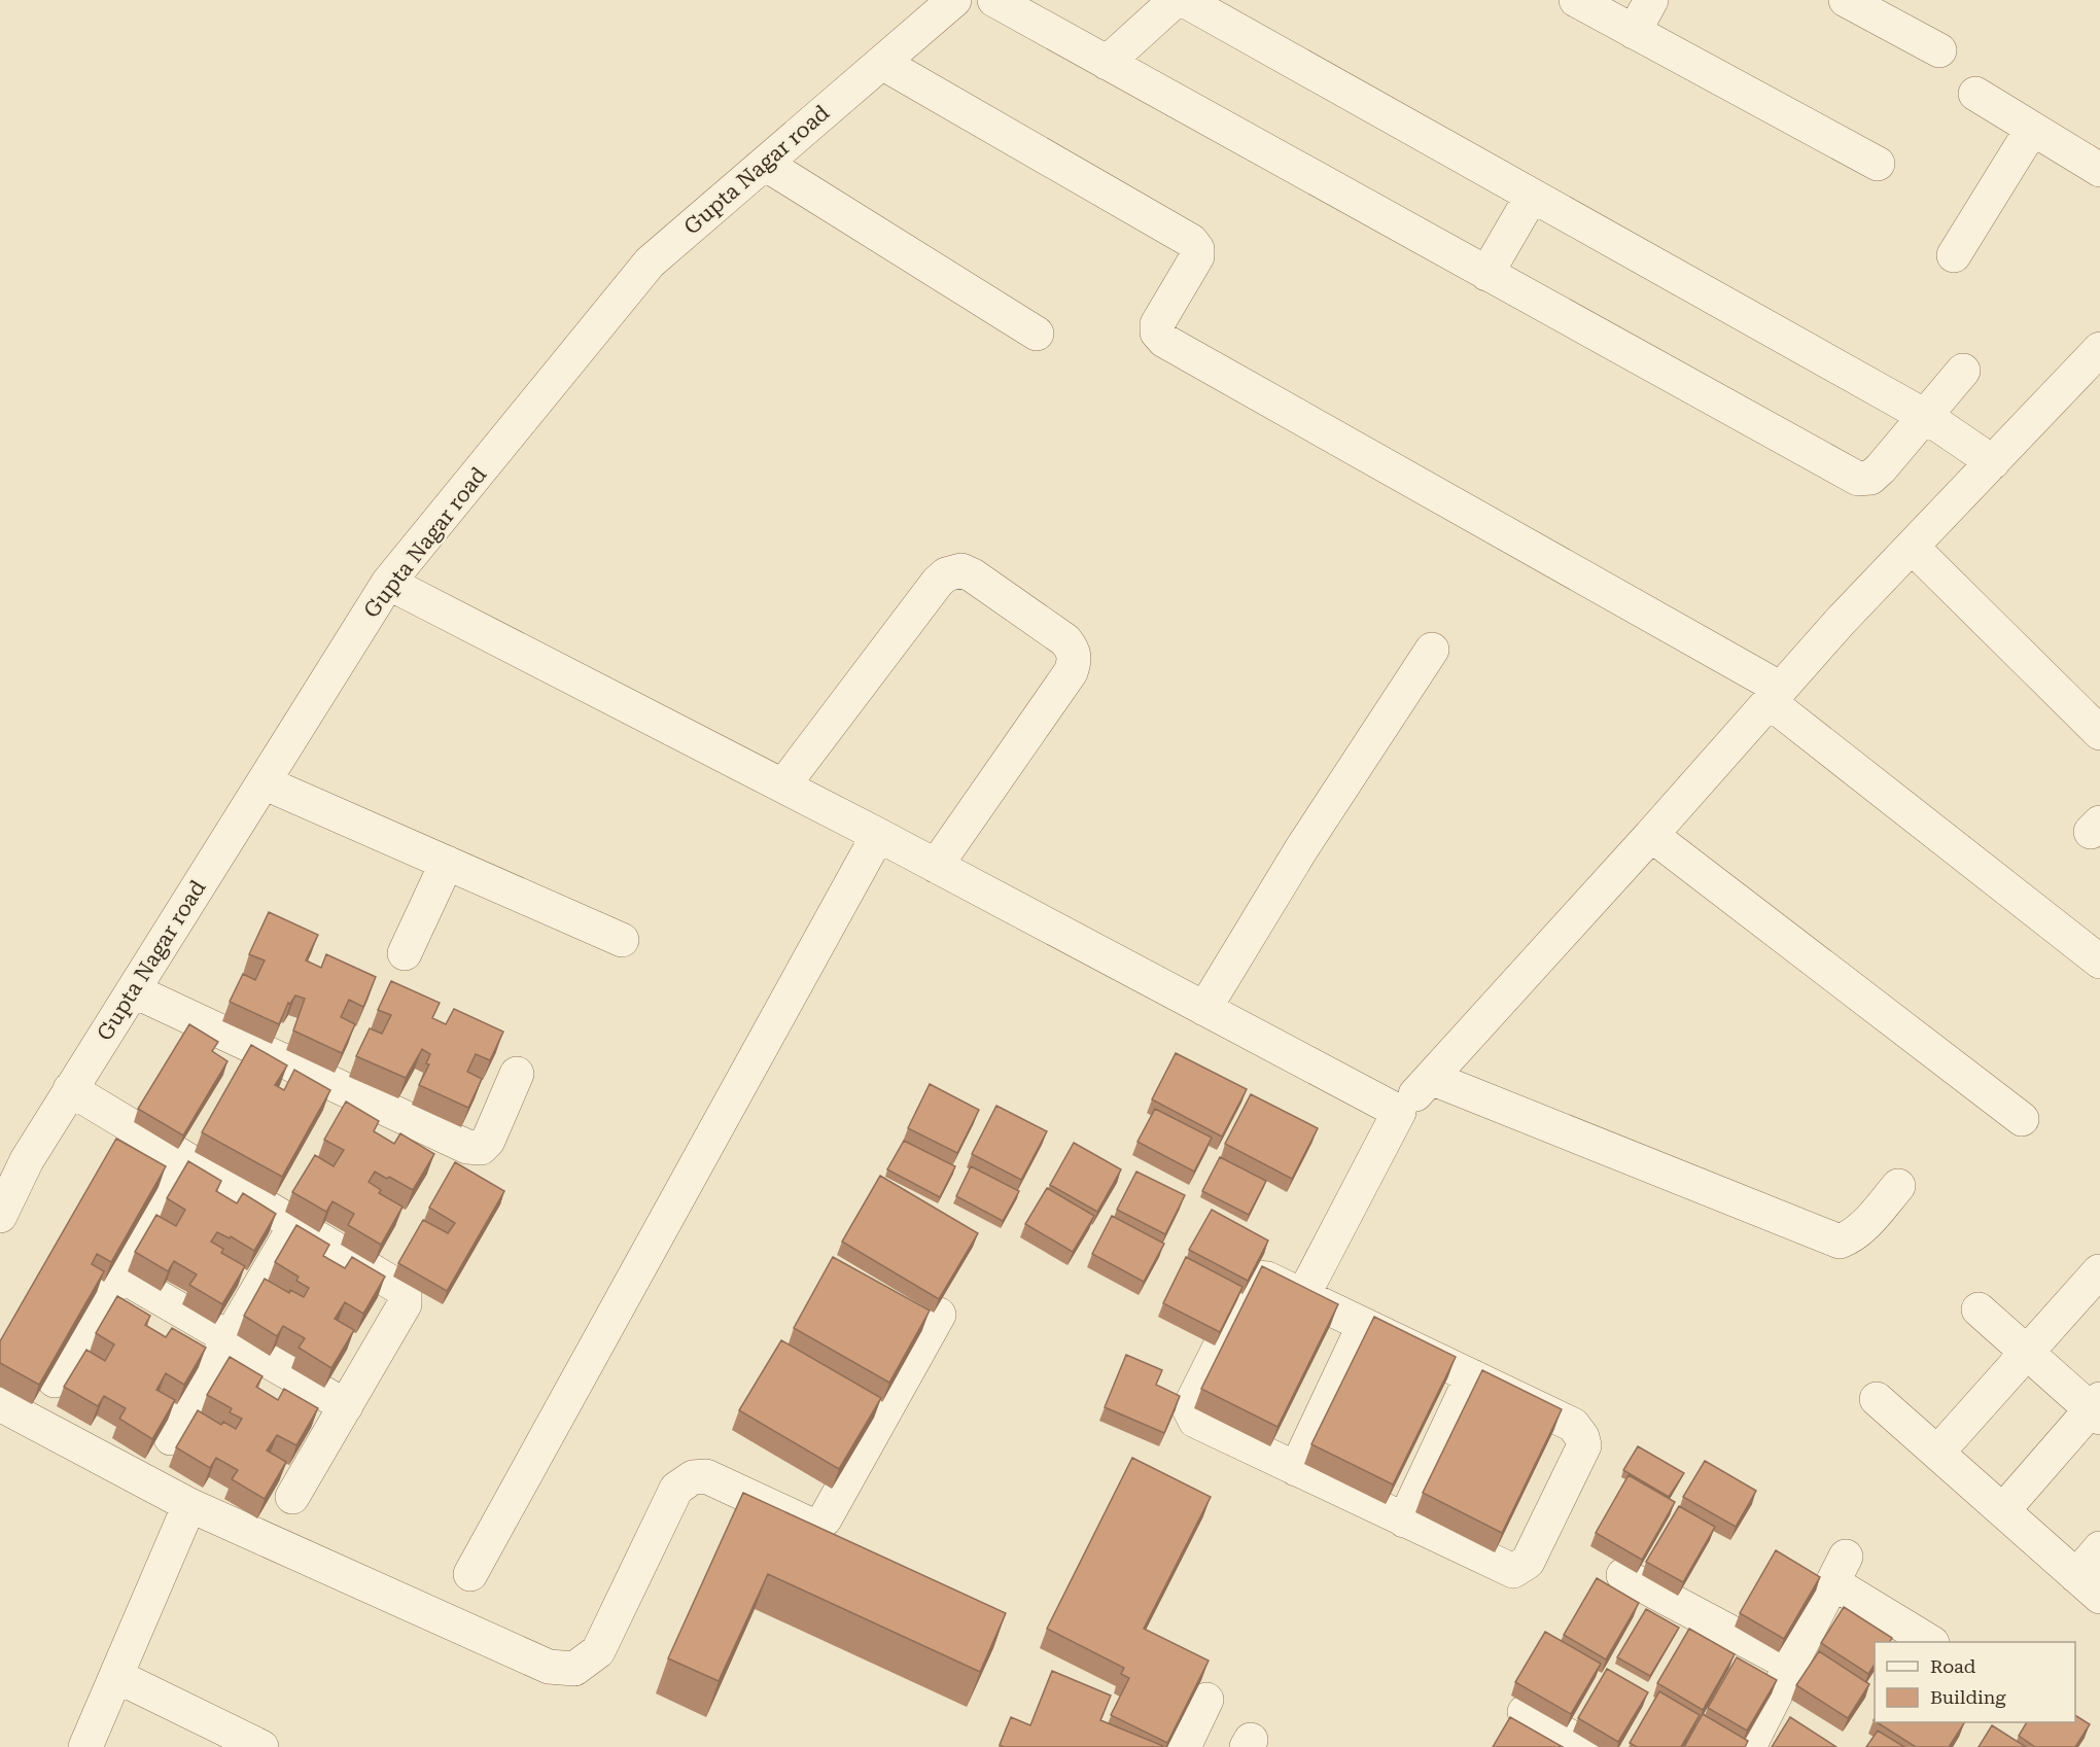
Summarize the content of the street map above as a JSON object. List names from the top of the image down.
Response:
{
  "streets": {
    "street": ["Gupta Nagar road"]
  },
  "legend": ["Road", "Building"]
}
